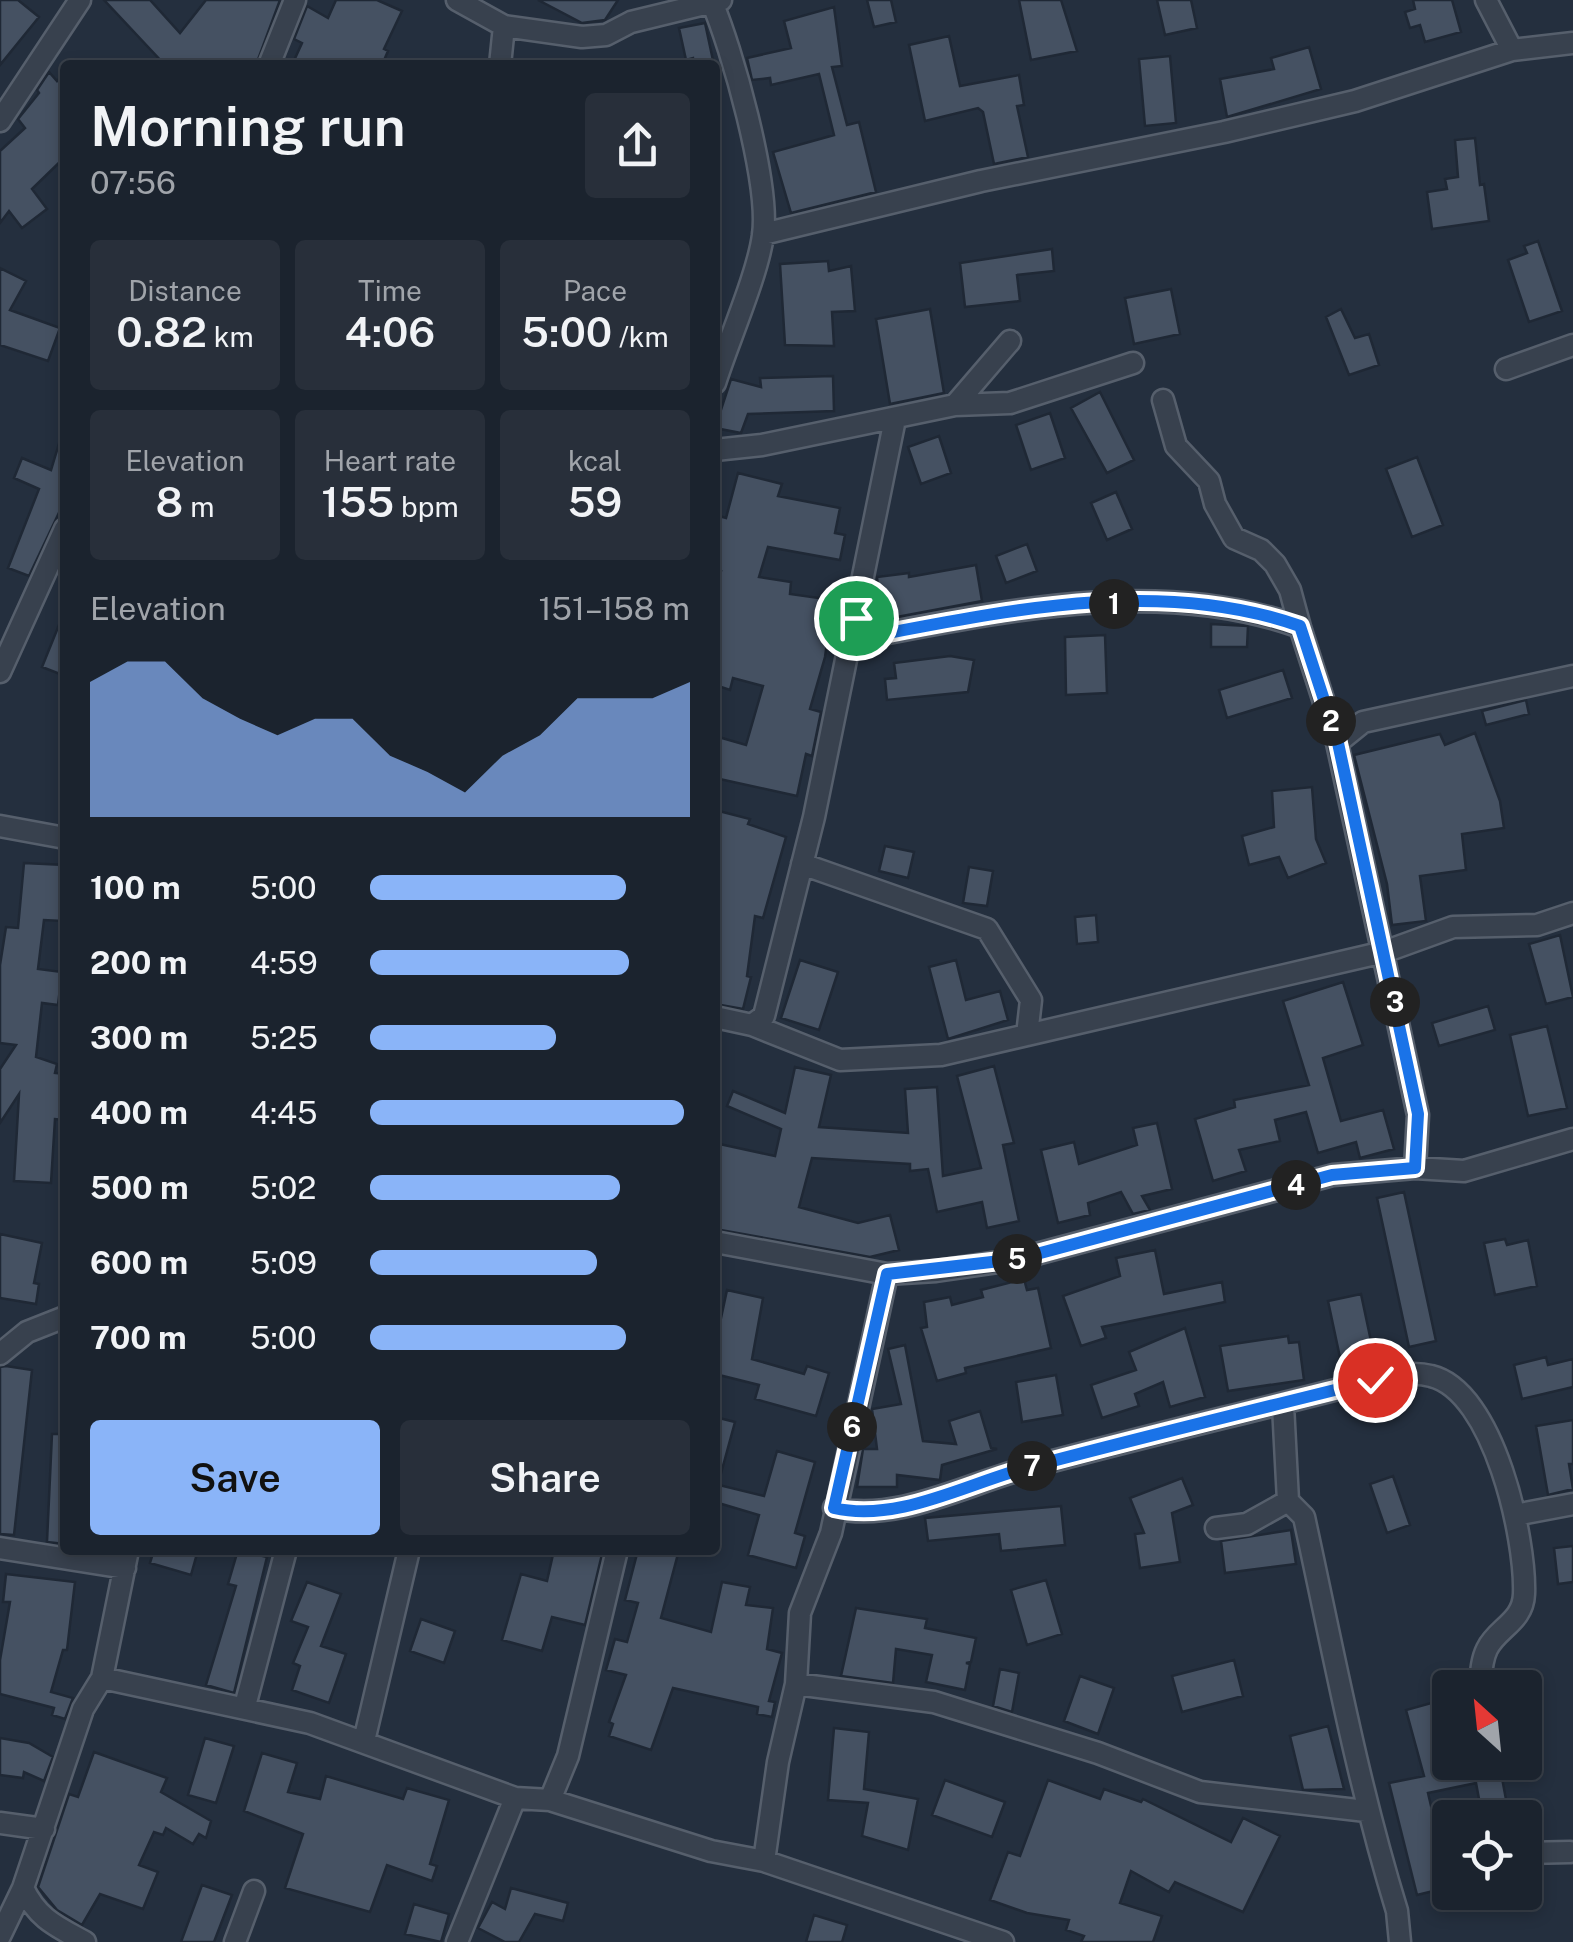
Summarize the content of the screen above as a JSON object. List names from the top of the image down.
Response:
{
  "north": "top left",
  "page": {
    "heading": ["Morning run", "07:56"],
    "stats": [
      ["Distance", "0.82 km"],
      ["Time", "4:06"],
      ["Pace", "5:00 /km"],
      ["Elevation", "8 m"],
      ["Heart rate", "155 bpm"],
      ["kcal", "59"]
    ],
    "chart": ["Elevation", "151–158 m"],
    "pins": [
      "1",
      "2",
      "3",
      "4",
      "5",
      "6",
      "7"
    ],
    "list": [
      {
        "name": "100 m",
        "note": "5:00"
      },
      {
        "name": "200 m",
        "note": "4:59"
      },
      {
        "name": "300 m",
        "note": "5:25"
      },
      {
        "name": "400 m",
        "note": "4:45"
      },
      {
        "name": "500 m",
        "note": "5:02"
      },
      {
        "name": "600 m",
        "note": "5:09"
      },
      {
        "name": "700 m",
        "note": "5:00"
      }
    ],
    "buttons": ["Save", "Share"]
  }
}
